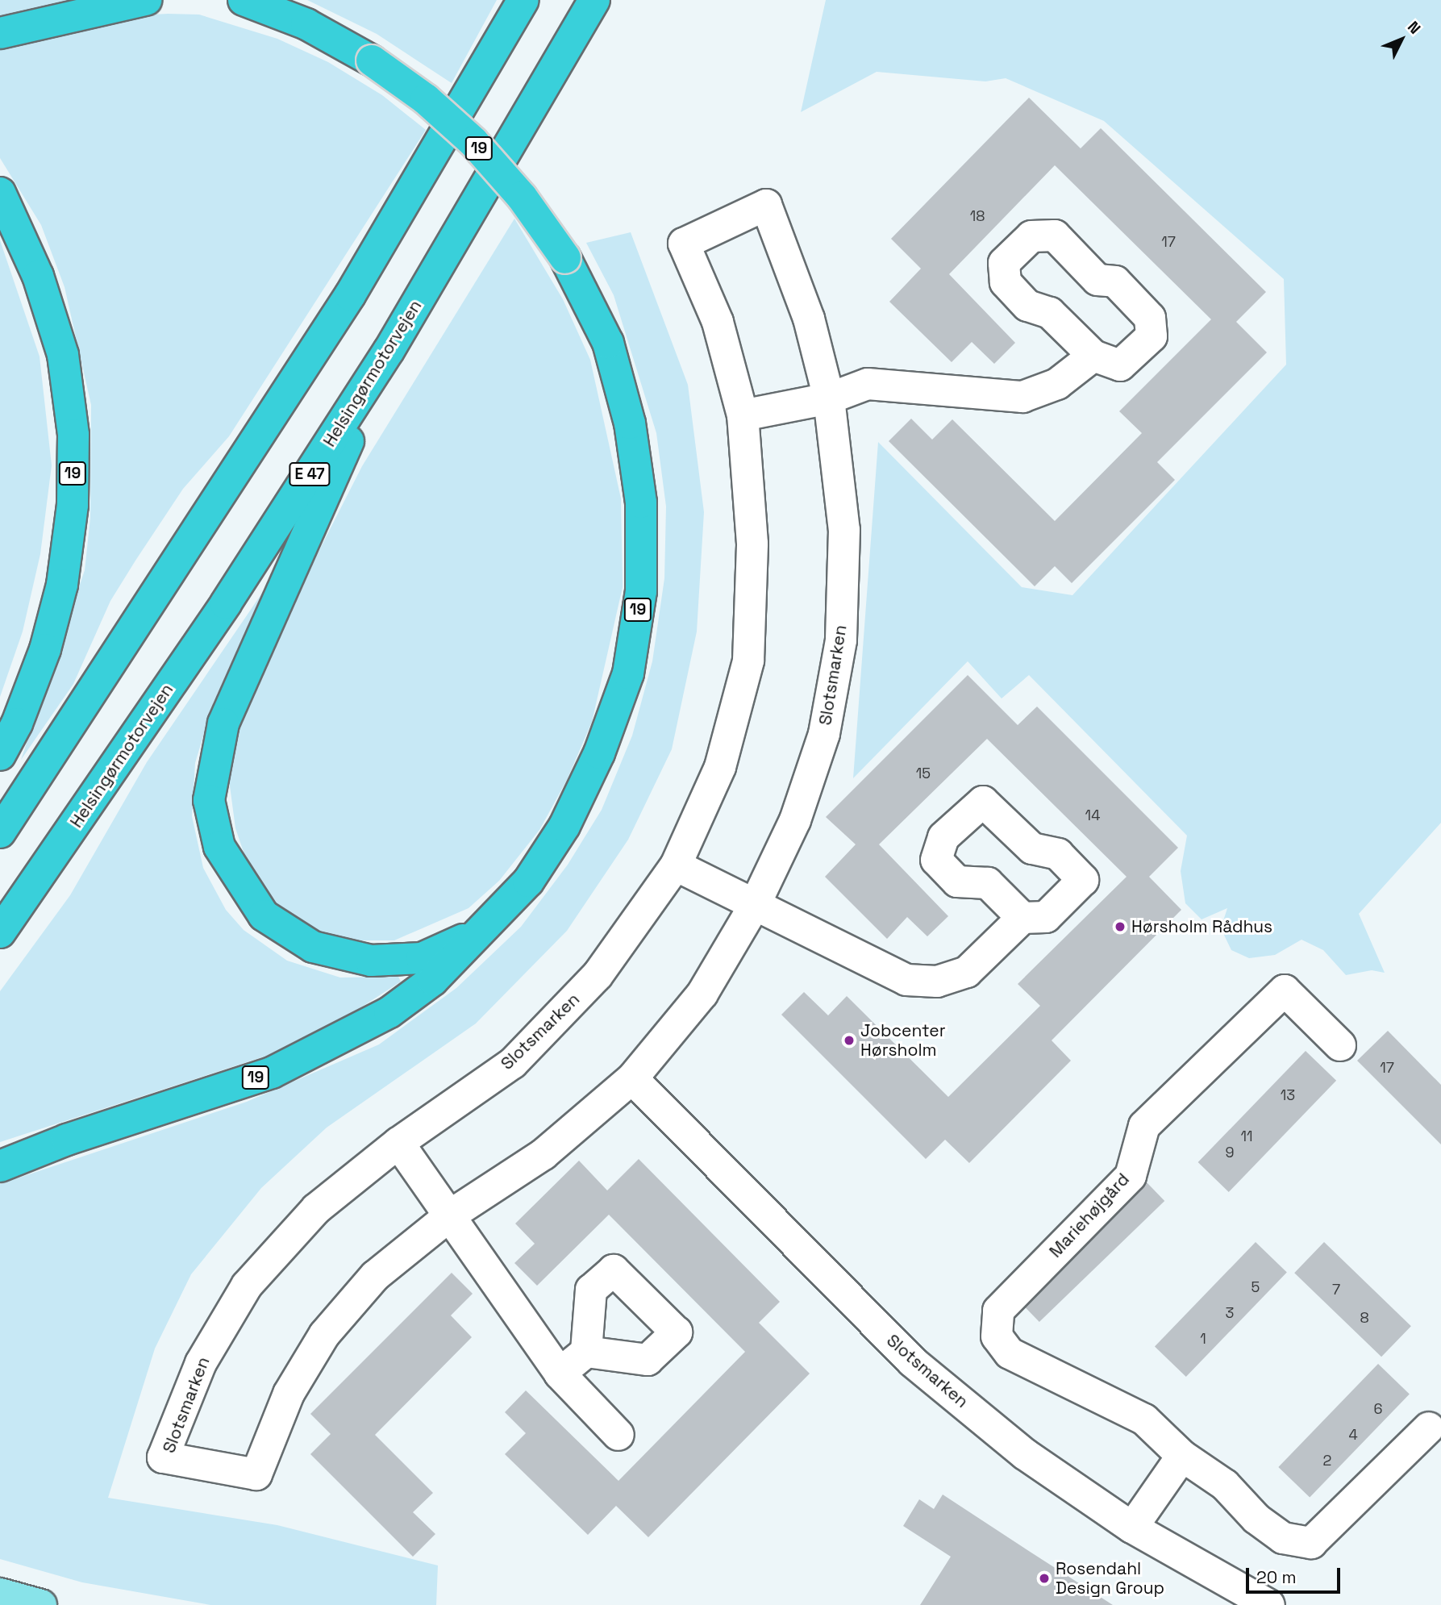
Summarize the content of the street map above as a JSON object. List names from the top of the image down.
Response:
{
  "streets": {
    "highway": ["19", "Helsingørmotorvejen", "E 47"],
    "street": ["Slotsmarken", "Mariehøjgård"]
  },
  "places": ["Hørsholm Rådhus", "Jobcenter Hørsholm", "Rosendahl Design Group"],
  "house_numbers": [
    "18",
    "17",
    "15",
    "14",
    "17",
    "13",
    "11",
    "9",
    "5",
    "7",
    "3",
    "8",
    "1",
    "6",
    "4",
    "2"
  ],
  "scale_bar": "20 m",
  "north": "top right"
}
